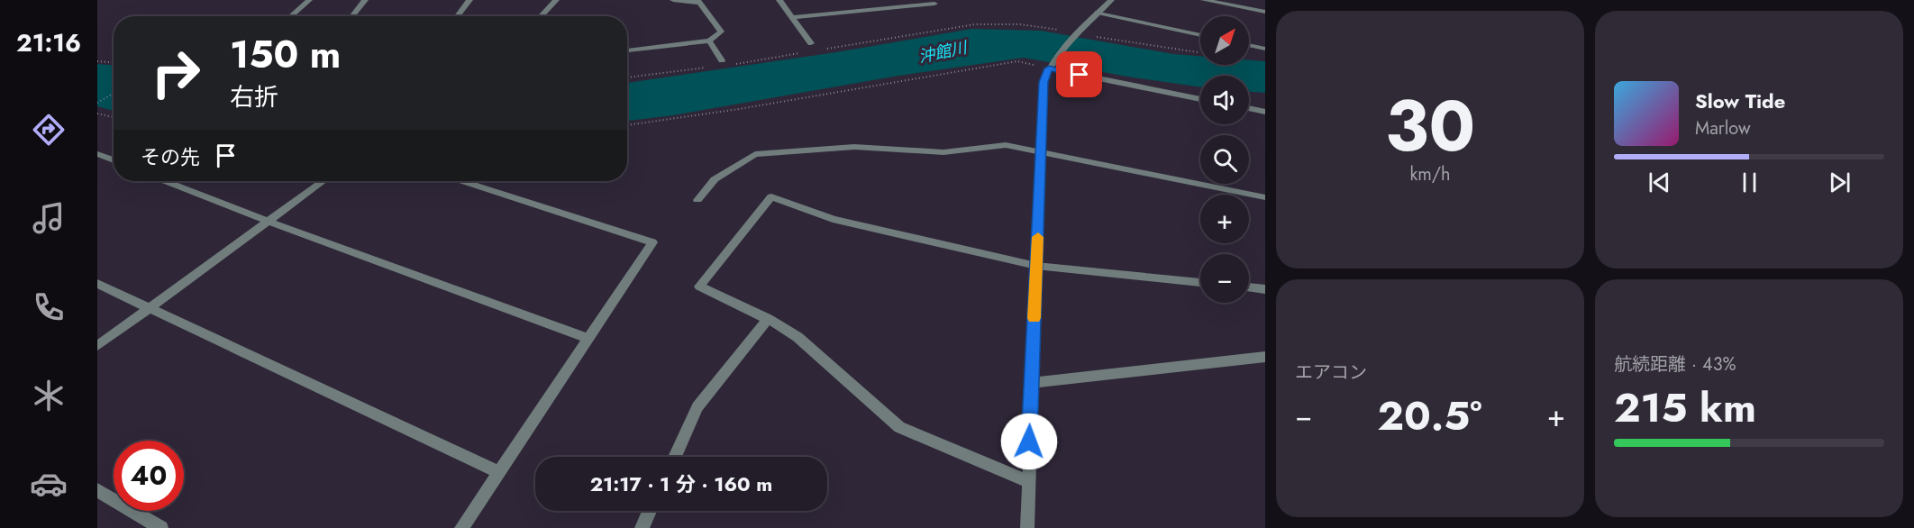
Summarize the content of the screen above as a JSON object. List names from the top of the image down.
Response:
{
  "water": ["沖館川"],
  "north": "top right",
  "page": {
    "tabs": "21:16",
    "tile": [
      ["30", "km/h"],
      "エアコン",
      ["航続距離 · 43%", "215 km"]
    ],
    "map_buttons": ["+", "−"],
    "turn": ["150 m", "右折"],
    "song": ["Slow Tide", "Marlow"],
    "then": "その先",
    "heat": ["−", "20.5°", "+"],
    "limit": "40",
    "trip": "21:17 · 1 分 · 160 m"
  }
}
